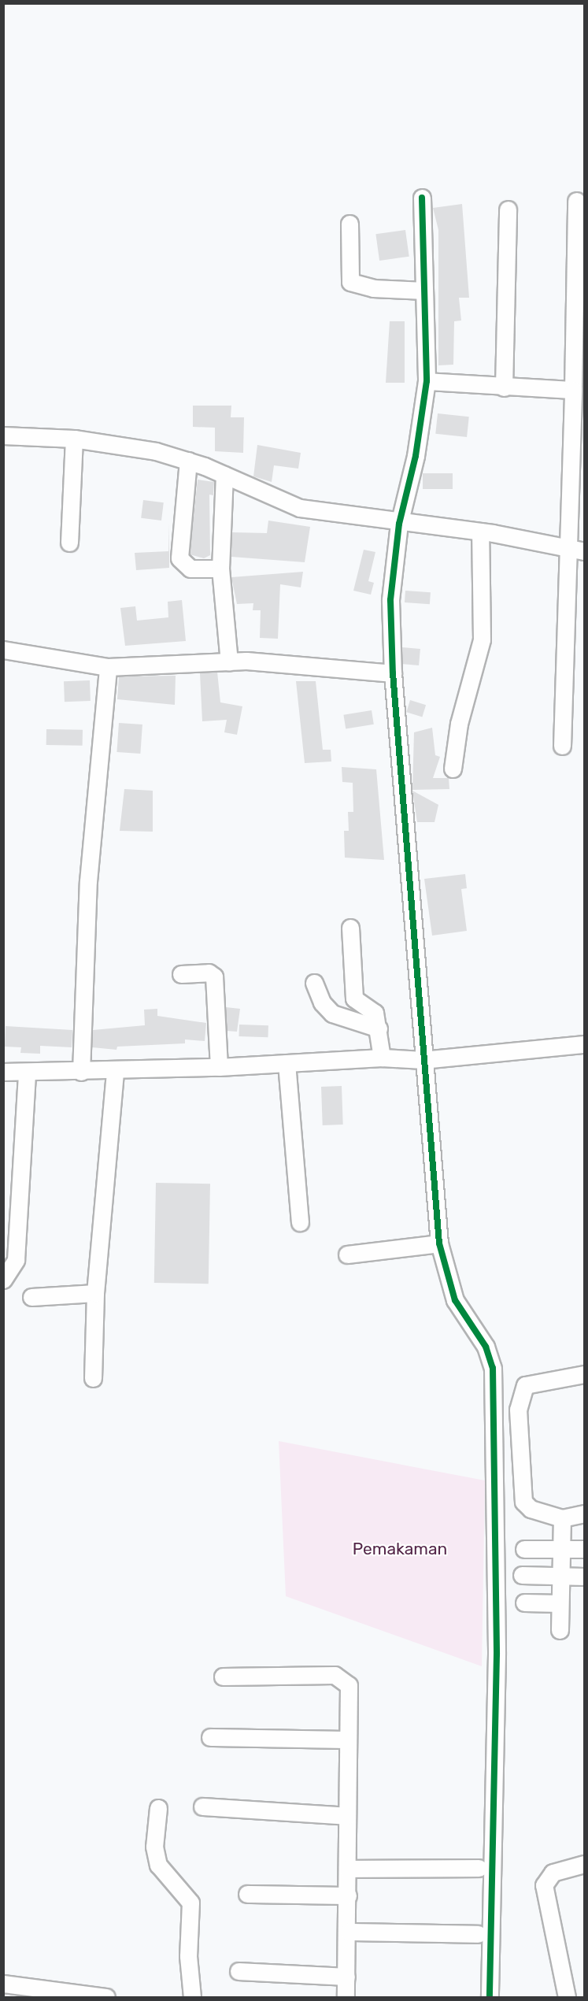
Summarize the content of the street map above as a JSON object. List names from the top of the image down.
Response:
{
  "parks": ["Pemakaman"]
}
